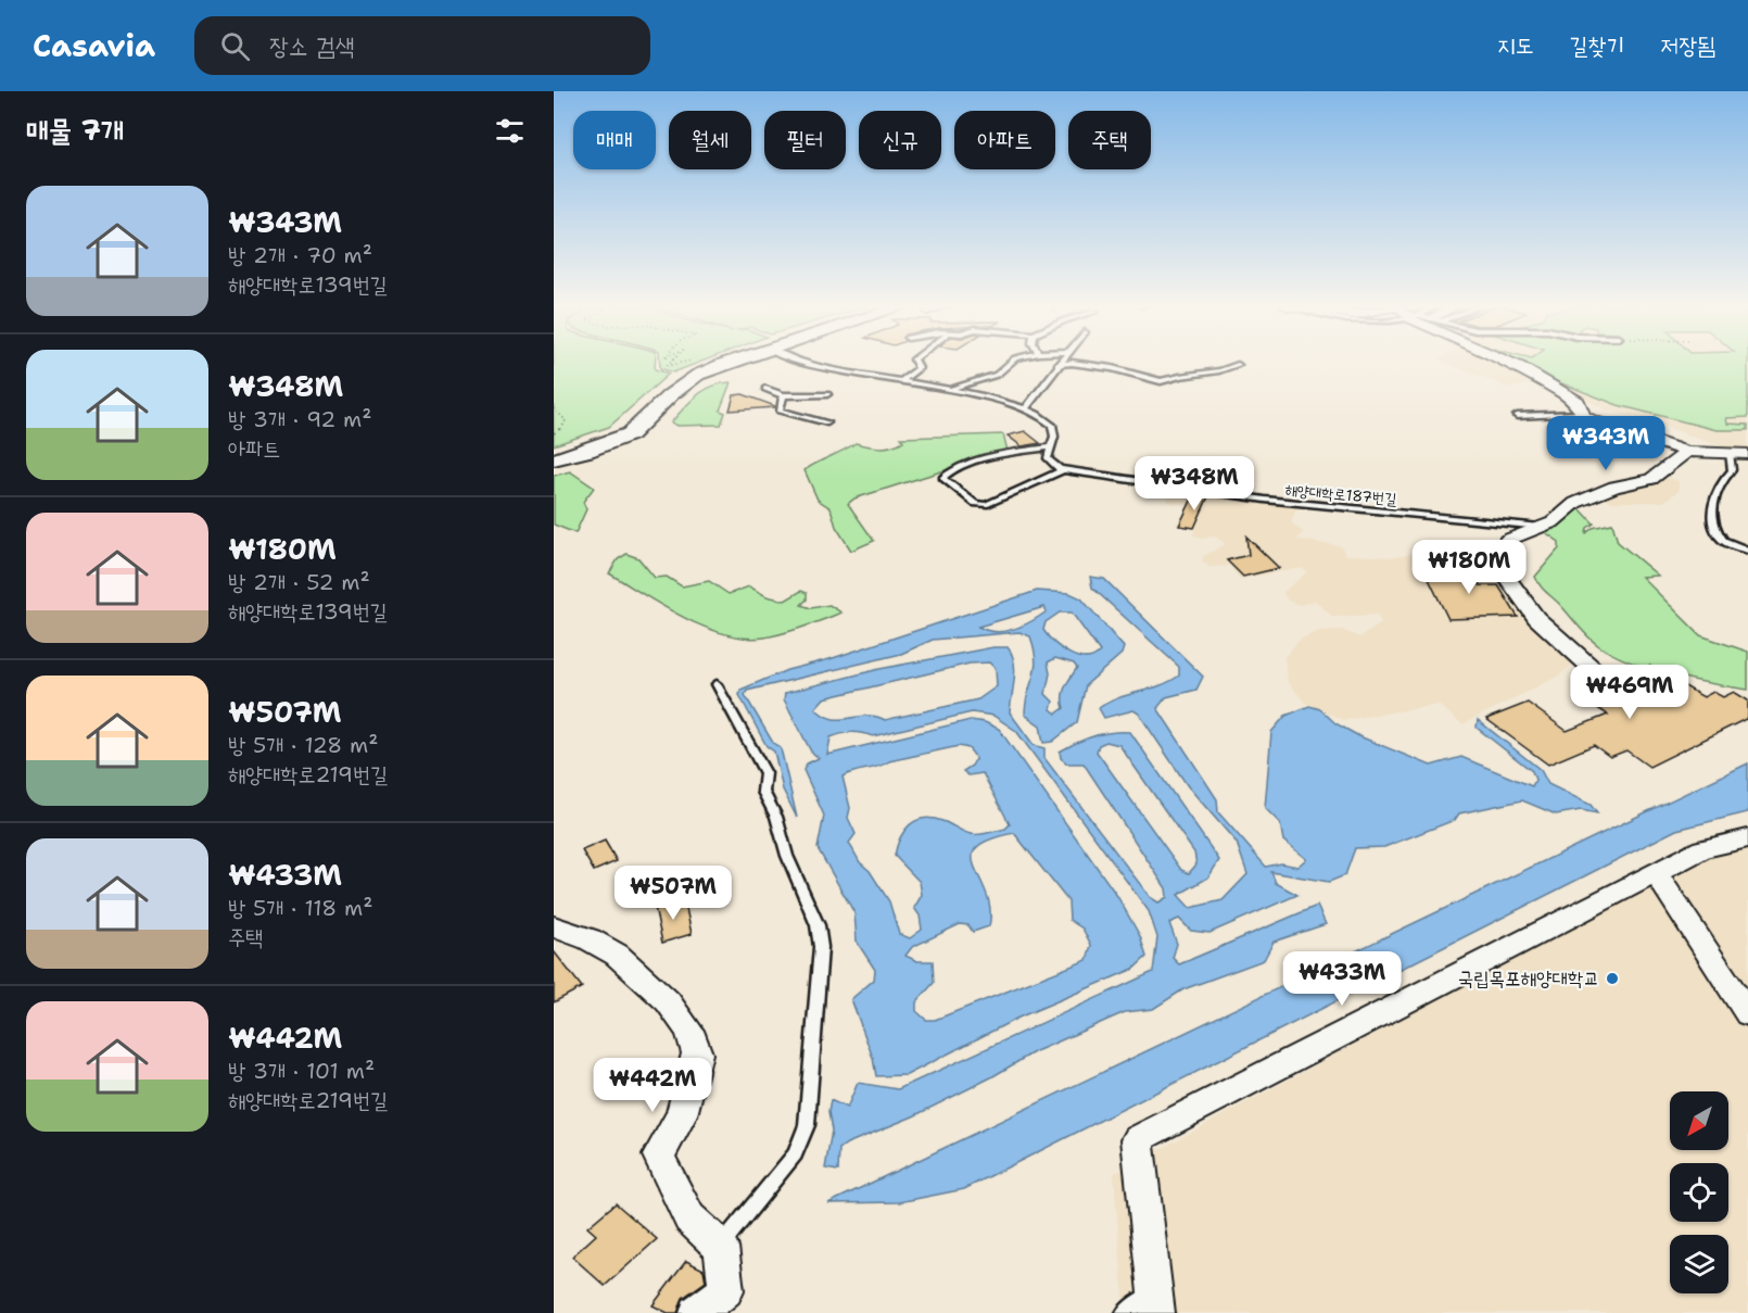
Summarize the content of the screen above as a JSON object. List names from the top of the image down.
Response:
{
  "streets": {
    "lane": ["해양대학로187번길"]
  },
  "places": ["국립목포해양대학교"],
  "north": "bottom left",
  "page": {
    "header": "Casavia",
    "search": "장소 검색",
    "nav": ["지도", "길찾기", "저장됨"],
    "heading": "매물 7개",
    "chip": [
      "매매",
      "월세",
      "필터",
      "신규",
      "아파트",
      "주택"
    ],
    "list": [
      {
        "name": "₩343M",
        "note": "방 2개 · 70 m² · 해양대학로139번길"
      },
      {
        "name": "₩348M",
        "note": "방 3개 · 92 m² · 아파트"
      },
      {
        "name": "₩180M",
        "note": "방 2개 · 52 m² · 해양대학로139번길"
      },
      {
        "name": "₩507M",
        "note": "방 5개 · 128 m² · 해양대학로219번길"
      },
      {
        "name": "₩433M",
        "note": "방 5개 · 118 m² · 주택"
      },
      {
        "name": "₩442M",
        "note": "방 3개 · 101 m² · 해양대학로219번길"
      }
    ],
    "price": [
      "₩343M",
      "₩348M",
      "₩180M",
      "₩469M",
      "₩507M",
      "₩433M",
      "₩442M"
    ]
  }
}
